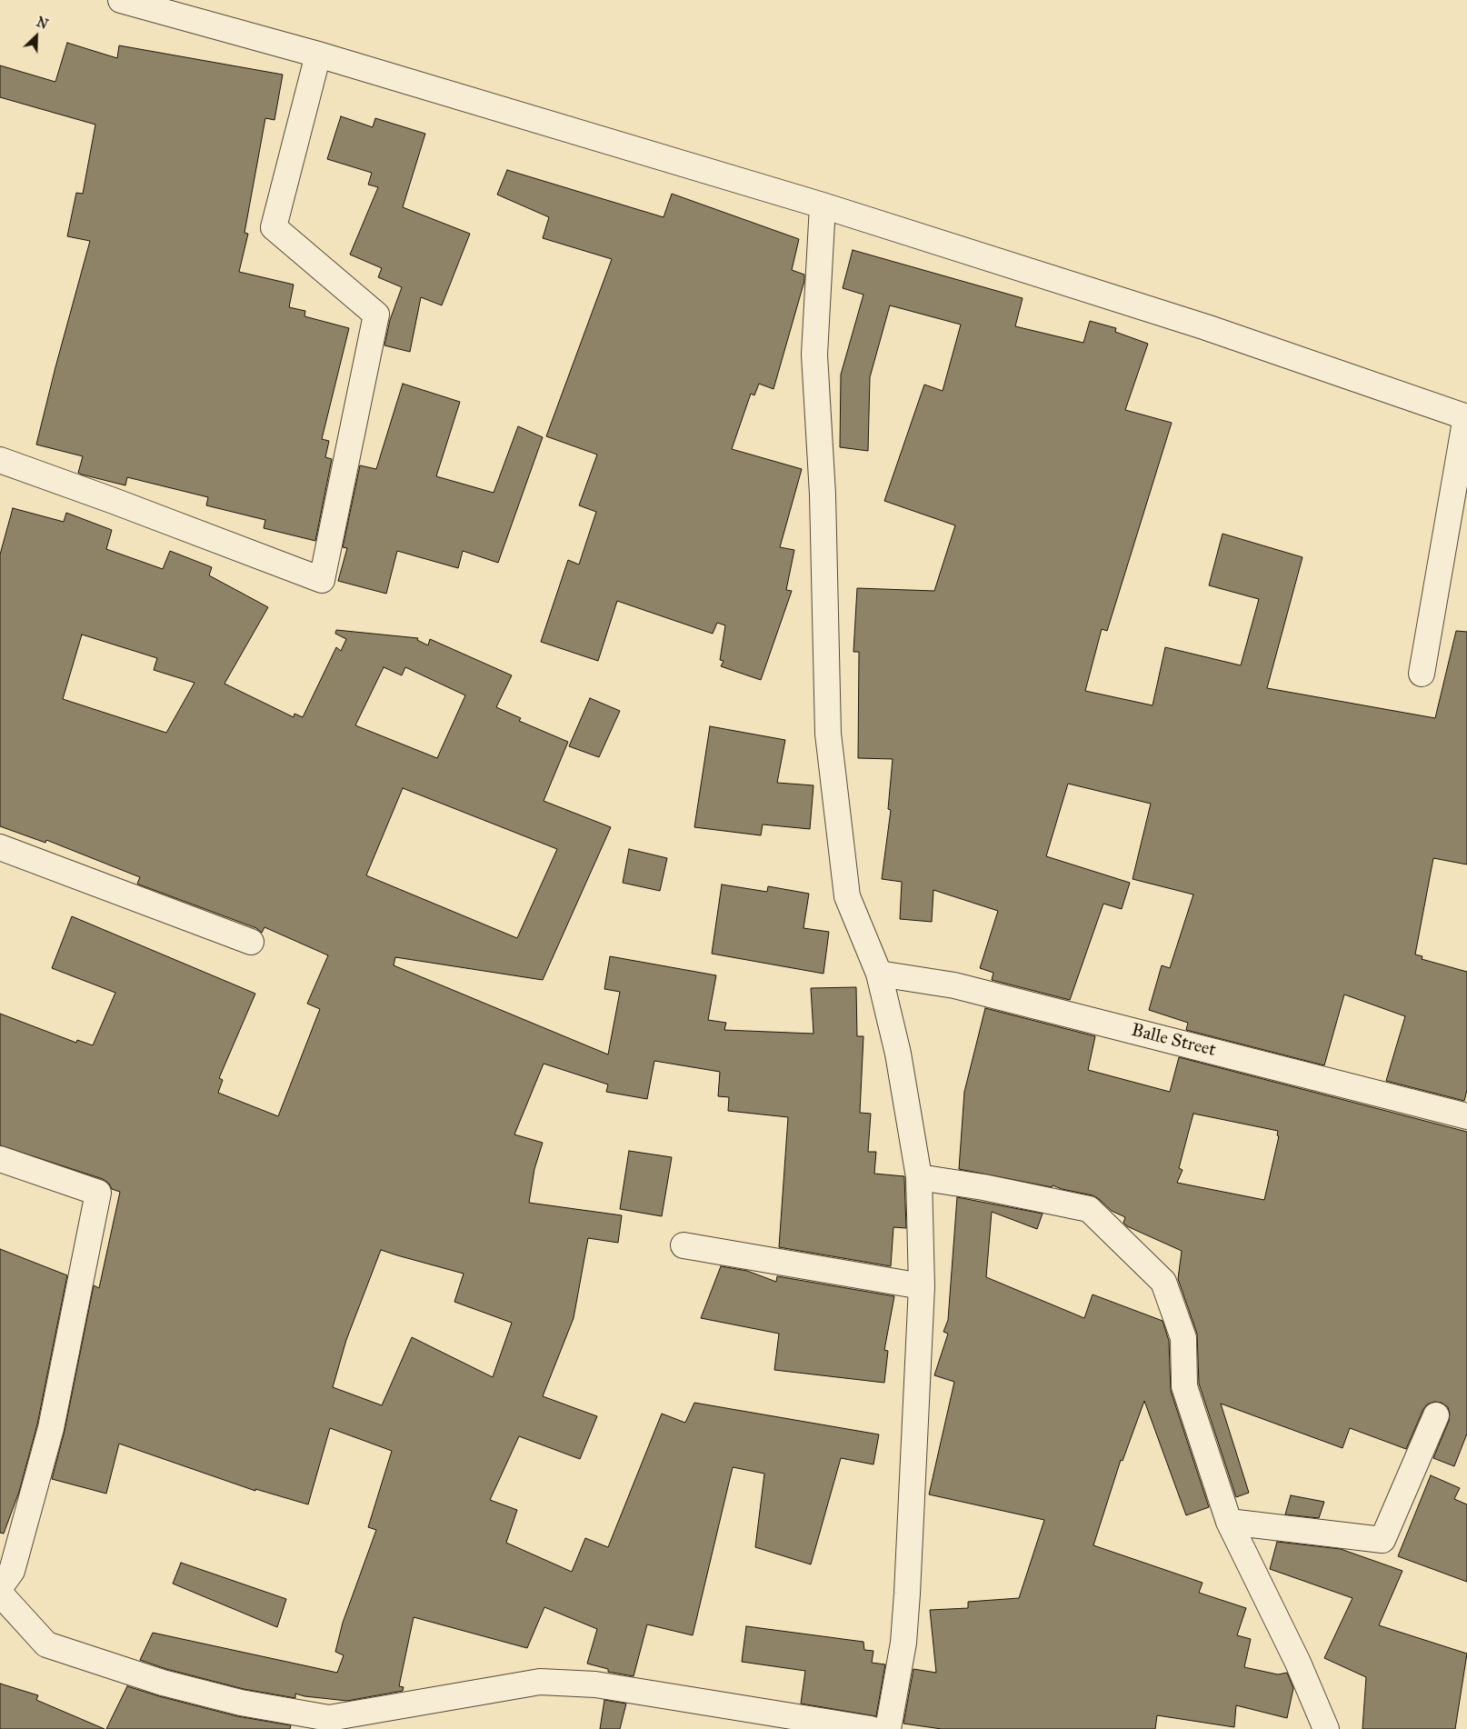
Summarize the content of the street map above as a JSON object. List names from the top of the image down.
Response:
{
  "streets": {
    "street": ["Balle Street"]
  },
  "north": "top right"
}
